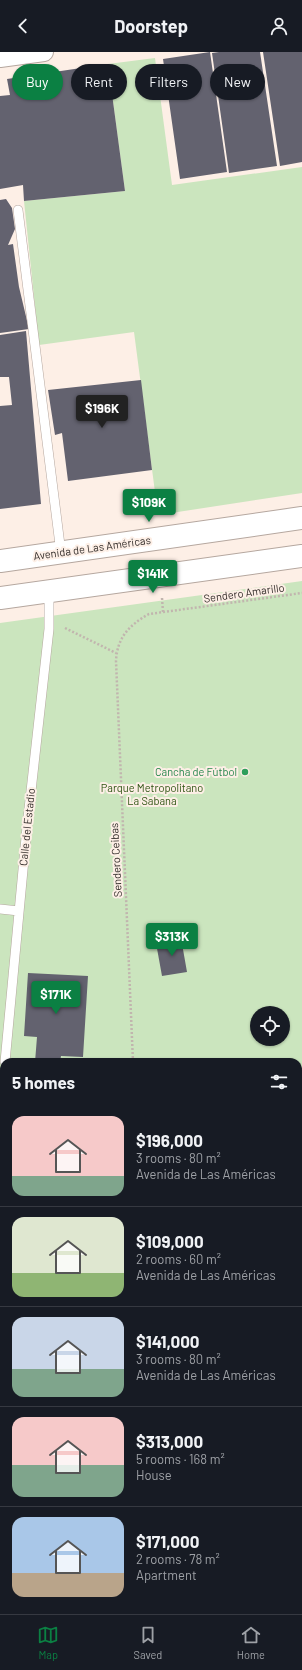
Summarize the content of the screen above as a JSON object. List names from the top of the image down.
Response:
{
  "streets": {
    "main road": ["Avenida de Las Américas"],
    "lane": ["Calle del Estadio"],
    "path": ["Sendero Amarillo", "Sendero Ceibas"]
  },
  "crossings": [
    ["Sendero Amarillo", "Sendero Ceibas"]
  ],
  "parks": ["Parque Metropolitano La Sabana"],
  "places": ["Cancha de Fútbol"],
  "page": {
    "header": "Doorstep",
    "chip": [
      "Buy",
      "Rent",
      "Filters",
      "New"
    ],
    "price": [
      "$196K",
      "$109K",
      "$141K",
      "$313K",
      "$171K"
    ],
    "heading": "5 homes",
    "list": [
      {
        "name": "$196,000",
        "note": "3 rooms · 80 m² · Avenida de Las Américas"
      },
      {
        "name": "$109,000",
        "note": "2 rooms · 60 m² · Avenida de Las Américas"
      },
      {
        "name": "$141,000",
        "note": "3 rooms · 80 m² · Avenida de Las Américas"
      },
      {
        "name": "$313,000",
        "note": "5 rooms · 168 m² · House"
      },
      {
        "name": "$171,000",
        "note": "2 rooms · 78 m² · Apartment"
      }
    ],
    "tabs": ["Map", "Saved", "Home"]
  }
}
